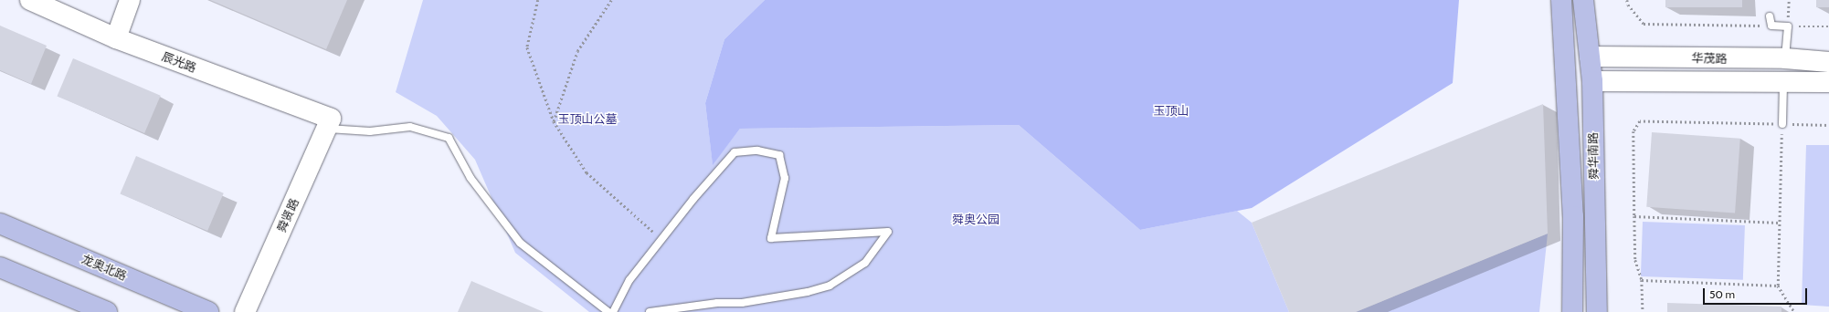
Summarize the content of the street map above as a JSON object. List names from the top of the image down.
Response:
{
  "streets": {
    "main road": ["舜华南路", "龙奥北路"],
    "street": ["华茂路", "辰光路", "舜贤路"]
  },
  "crossings": [
    ["华茂路", "舜华南路"],
    ["辰光路", "舜贤路"]
  ],
  "parks": ["玉顶山", "玉顶山公墓", "舜奥公园"],
  "scale_bar": "50 m"
}
